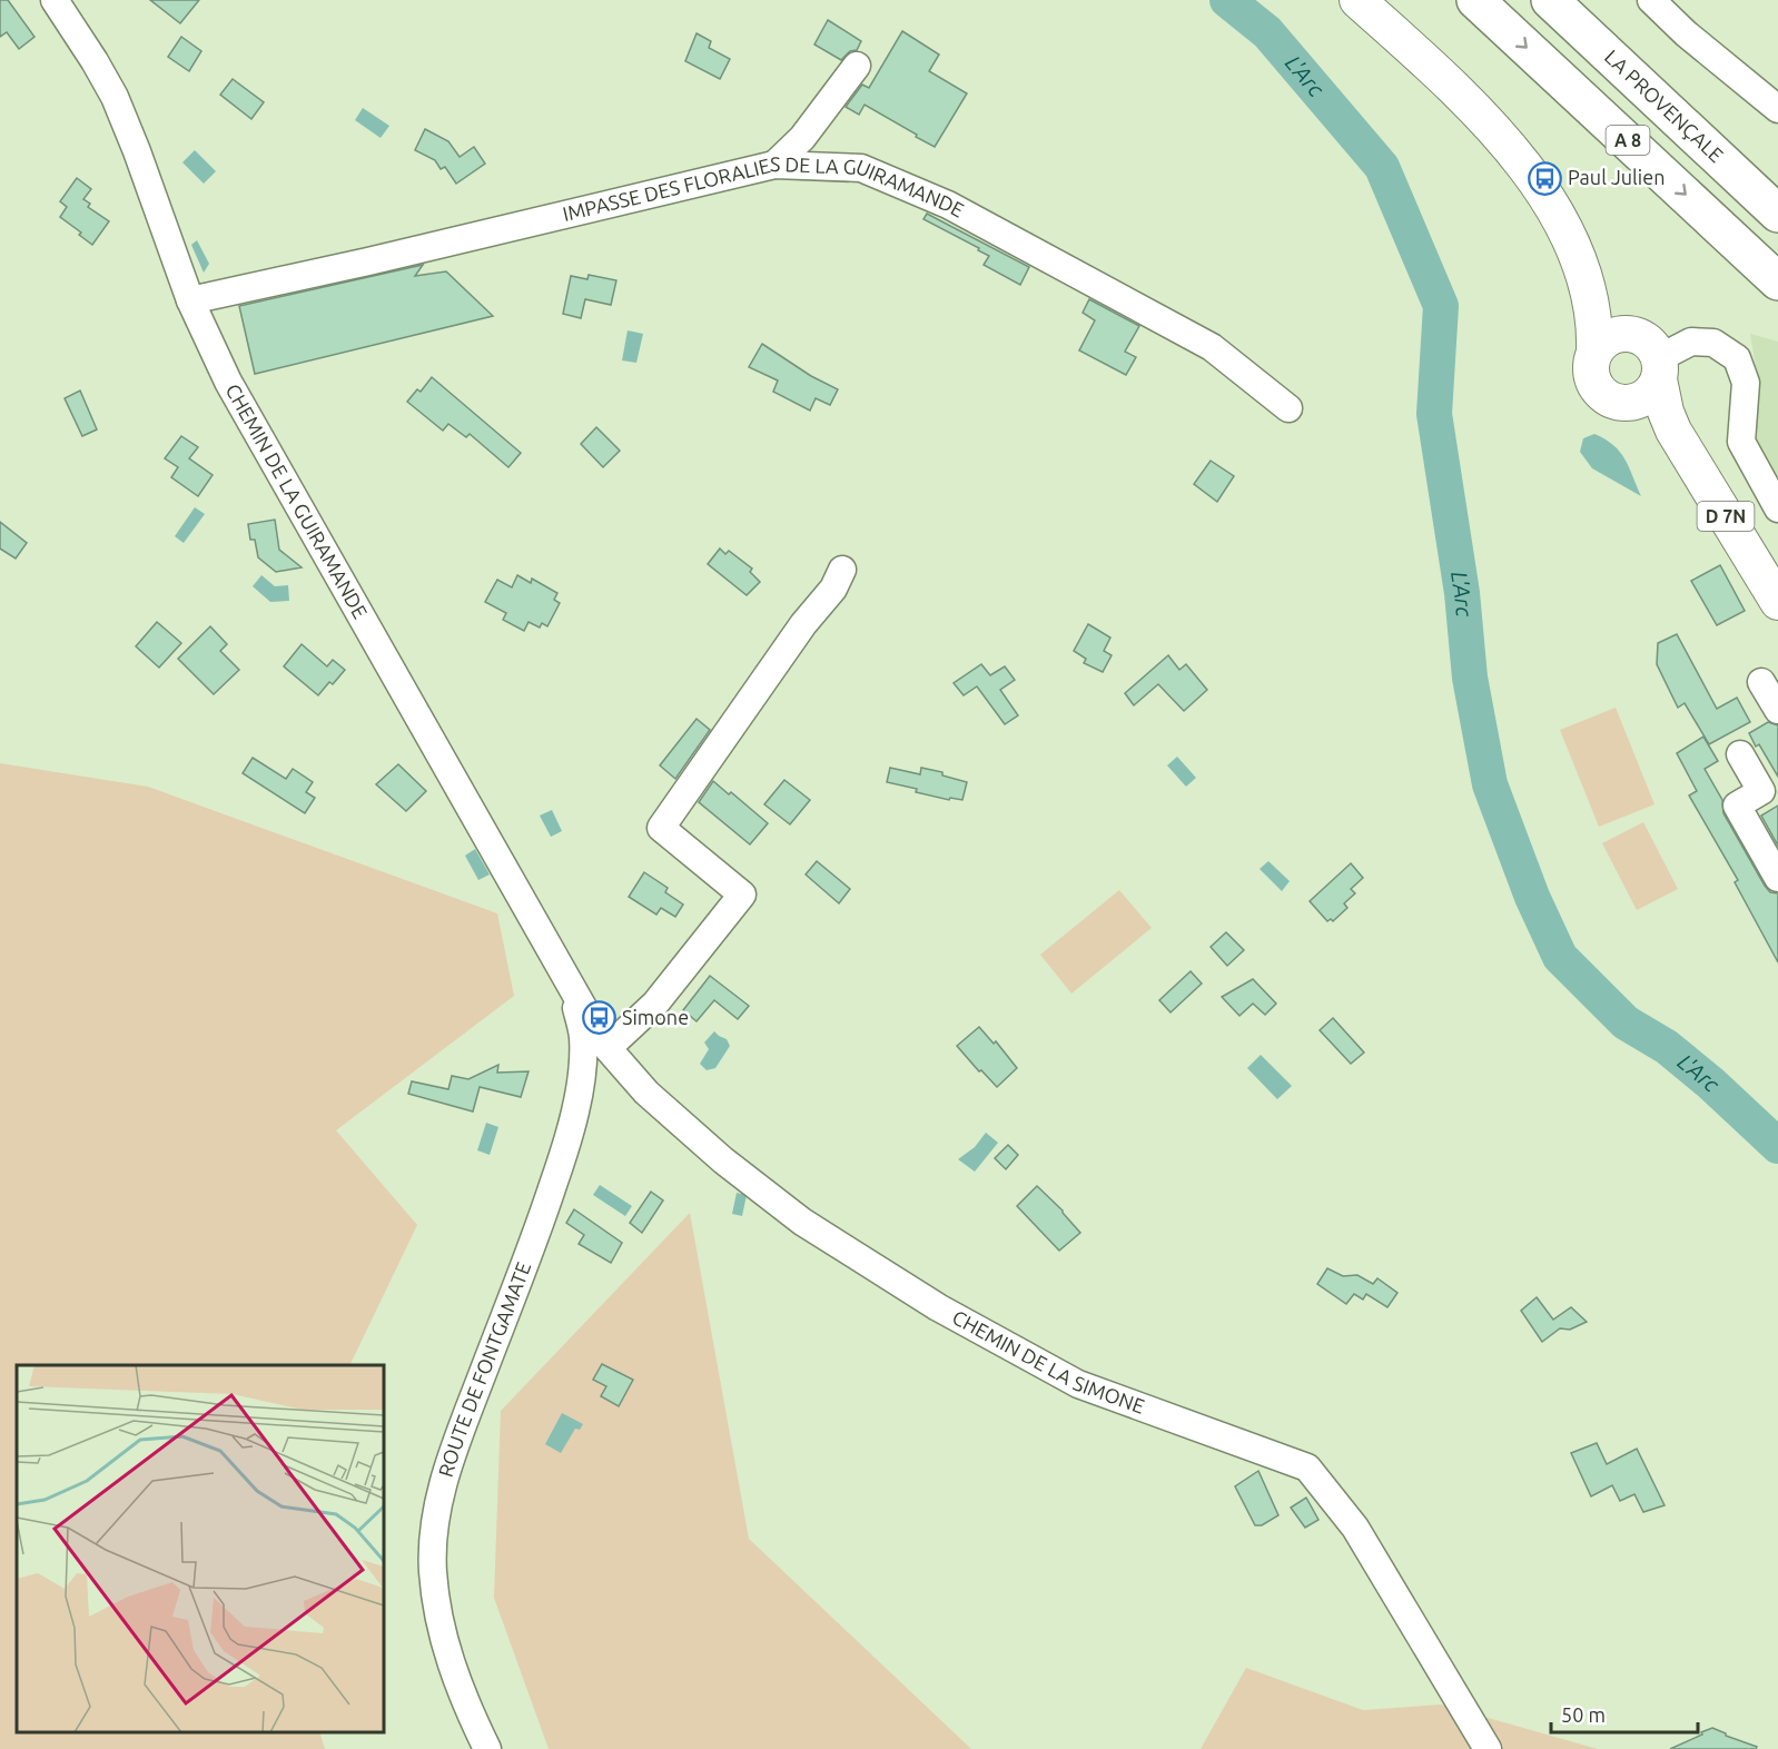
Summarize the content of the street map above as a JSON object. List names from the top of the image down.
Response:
{
  "streets": {
    "highway": ["LA PROVENÇALE", "A 8"],
    "main road": ["D 7N"],
    "street": [
      "IMPASSE DES FLORALIES DE LA GUIRAMANDE",
      "CHEMIN DE LA GUIRAMANDE",
      "CHEMIN DE LA SIMONE",
      "ROUTE DE FONTGAMATE"
    ]
  },
  "crossings": [
    ["IMPASSE DES FLORALIES DE LA GUIRAMANDE", "CHEMIN DE LA GUIRAMANDE"],
    ["CHEMIN DE LA GUIRAMANDE", "CHEMIN DE LA SIMONE"],
    ["CHEMIN DE LA GUIRAMANDE", "ROUTE DE FONTGAMATE"],
    ["CHEMIN DE LA SIMONE", "ROUTE DE FONTGAMATE"]
  ],
  "water": ["L'Arc"],
  "places": {
    "bus stop": ["Paul Julien", "Simone"]
  },
  "scale_bar": "50 m"
}
